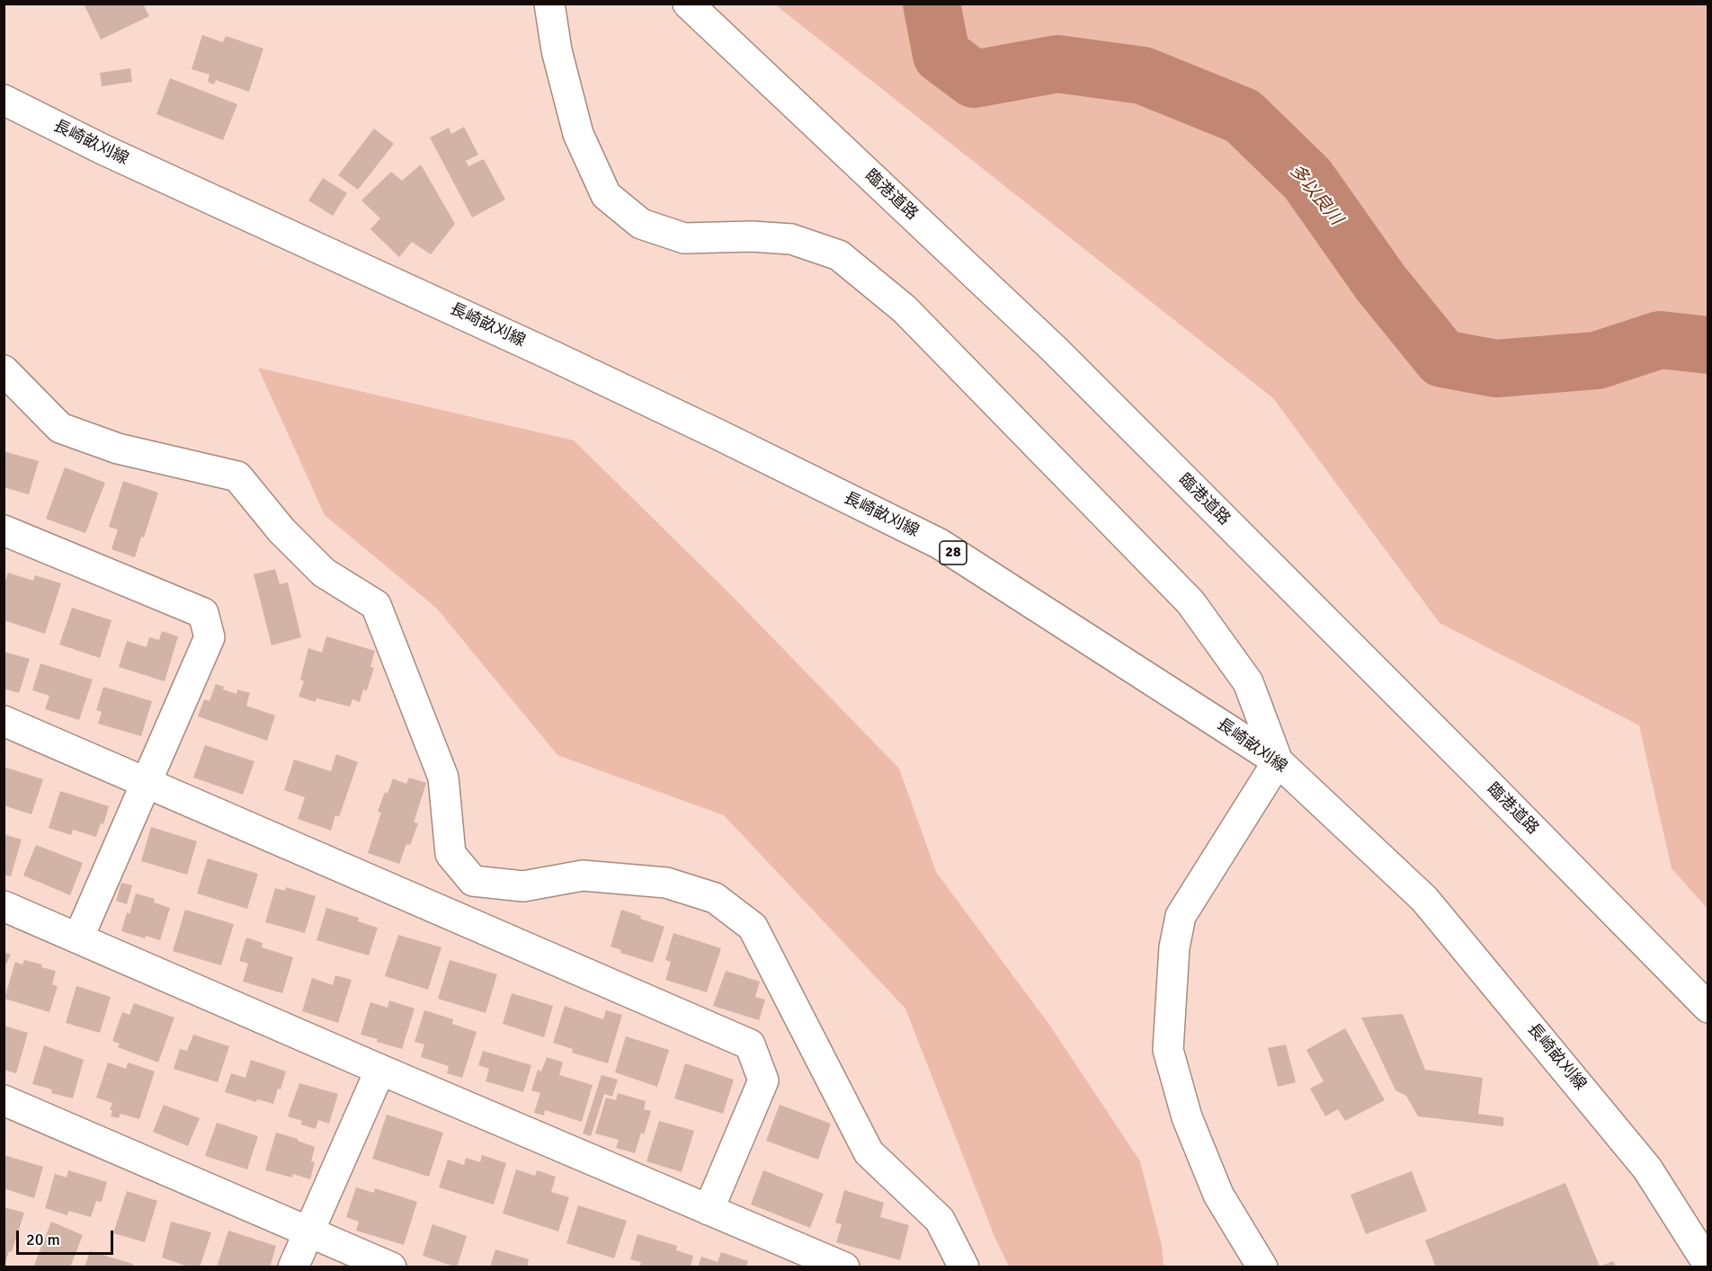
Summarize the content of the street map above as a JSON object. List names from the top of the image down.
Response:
{
  "streets": {
    "street": ["長崎畝刈線", "臨港道路", "28"]
  },
  "water": ["多以良川"],
  "scale_bar": "20 m"
}
